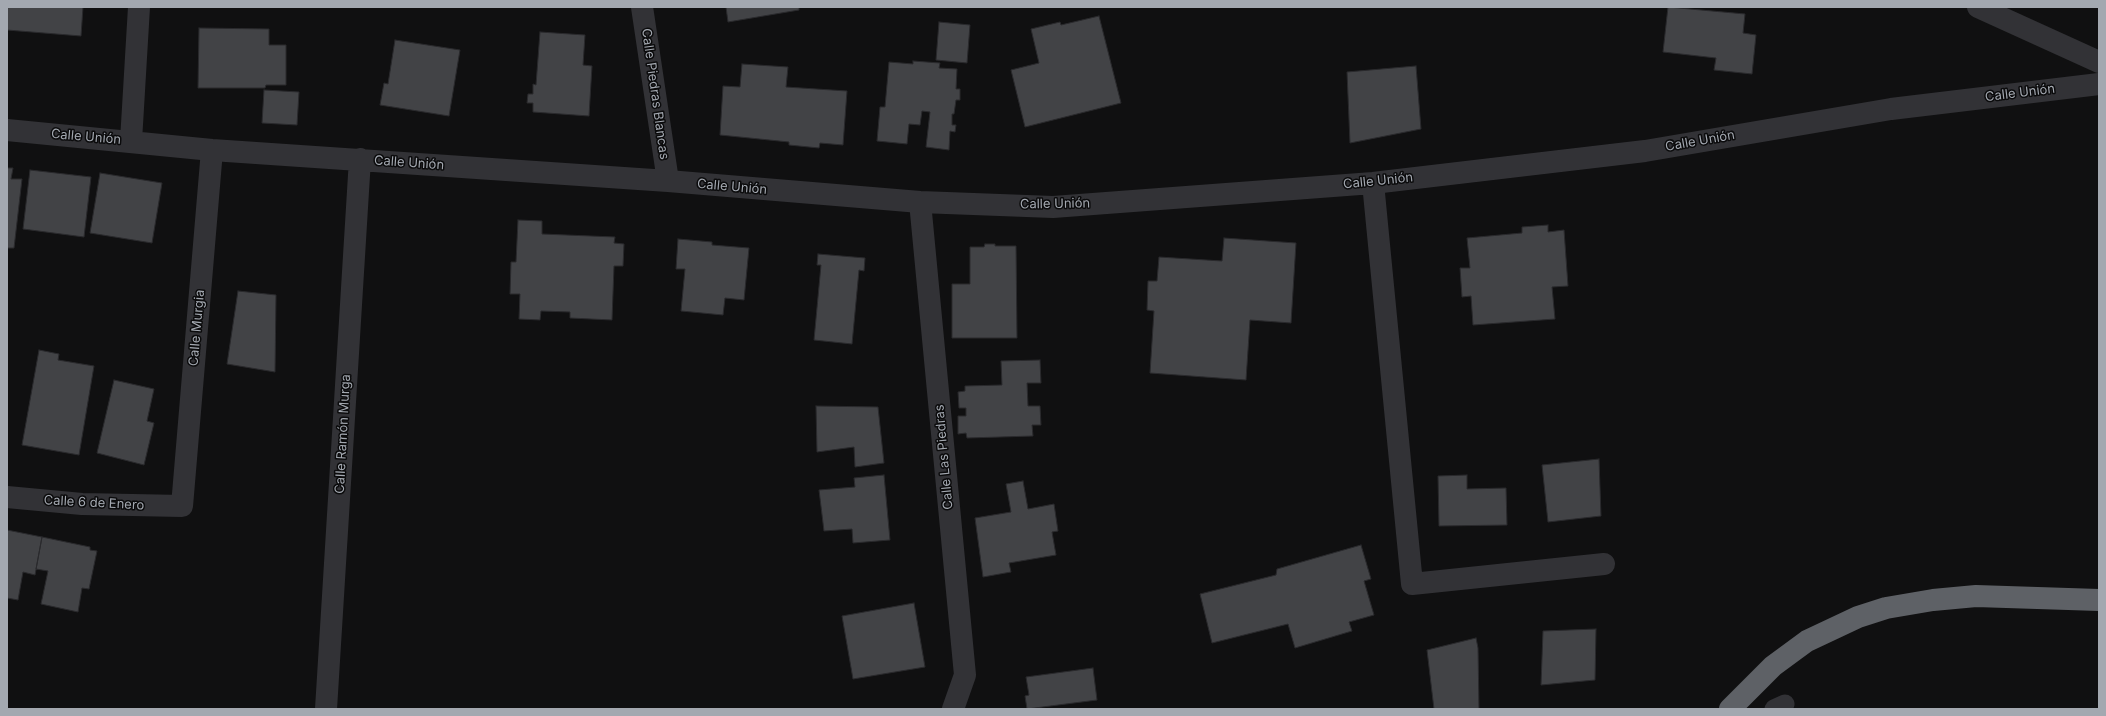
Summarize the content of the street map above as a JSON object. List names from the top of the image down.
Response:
{
  "streets": {
    "street": [
      "Calle Unión",
      "Calle Piedras Blancas",
      "Calle Murgia",
      "Calle Ramón Murga",
      "Calle Las Piedras",
      "Calle 6 de Enero"
    ]
  },
  "crossings": [
    ["Calle Unión", "Calle Piedras Blancas"],
    ["Calle Unión", "Calle Murgia"],
    ["Calle Unión", "Calle Ramón Murga"],
    ["Calle Unión", "Calle Las Piedras"],
    ["Calle Murgia", "Calle 6 de Enero"]
  ]
}
